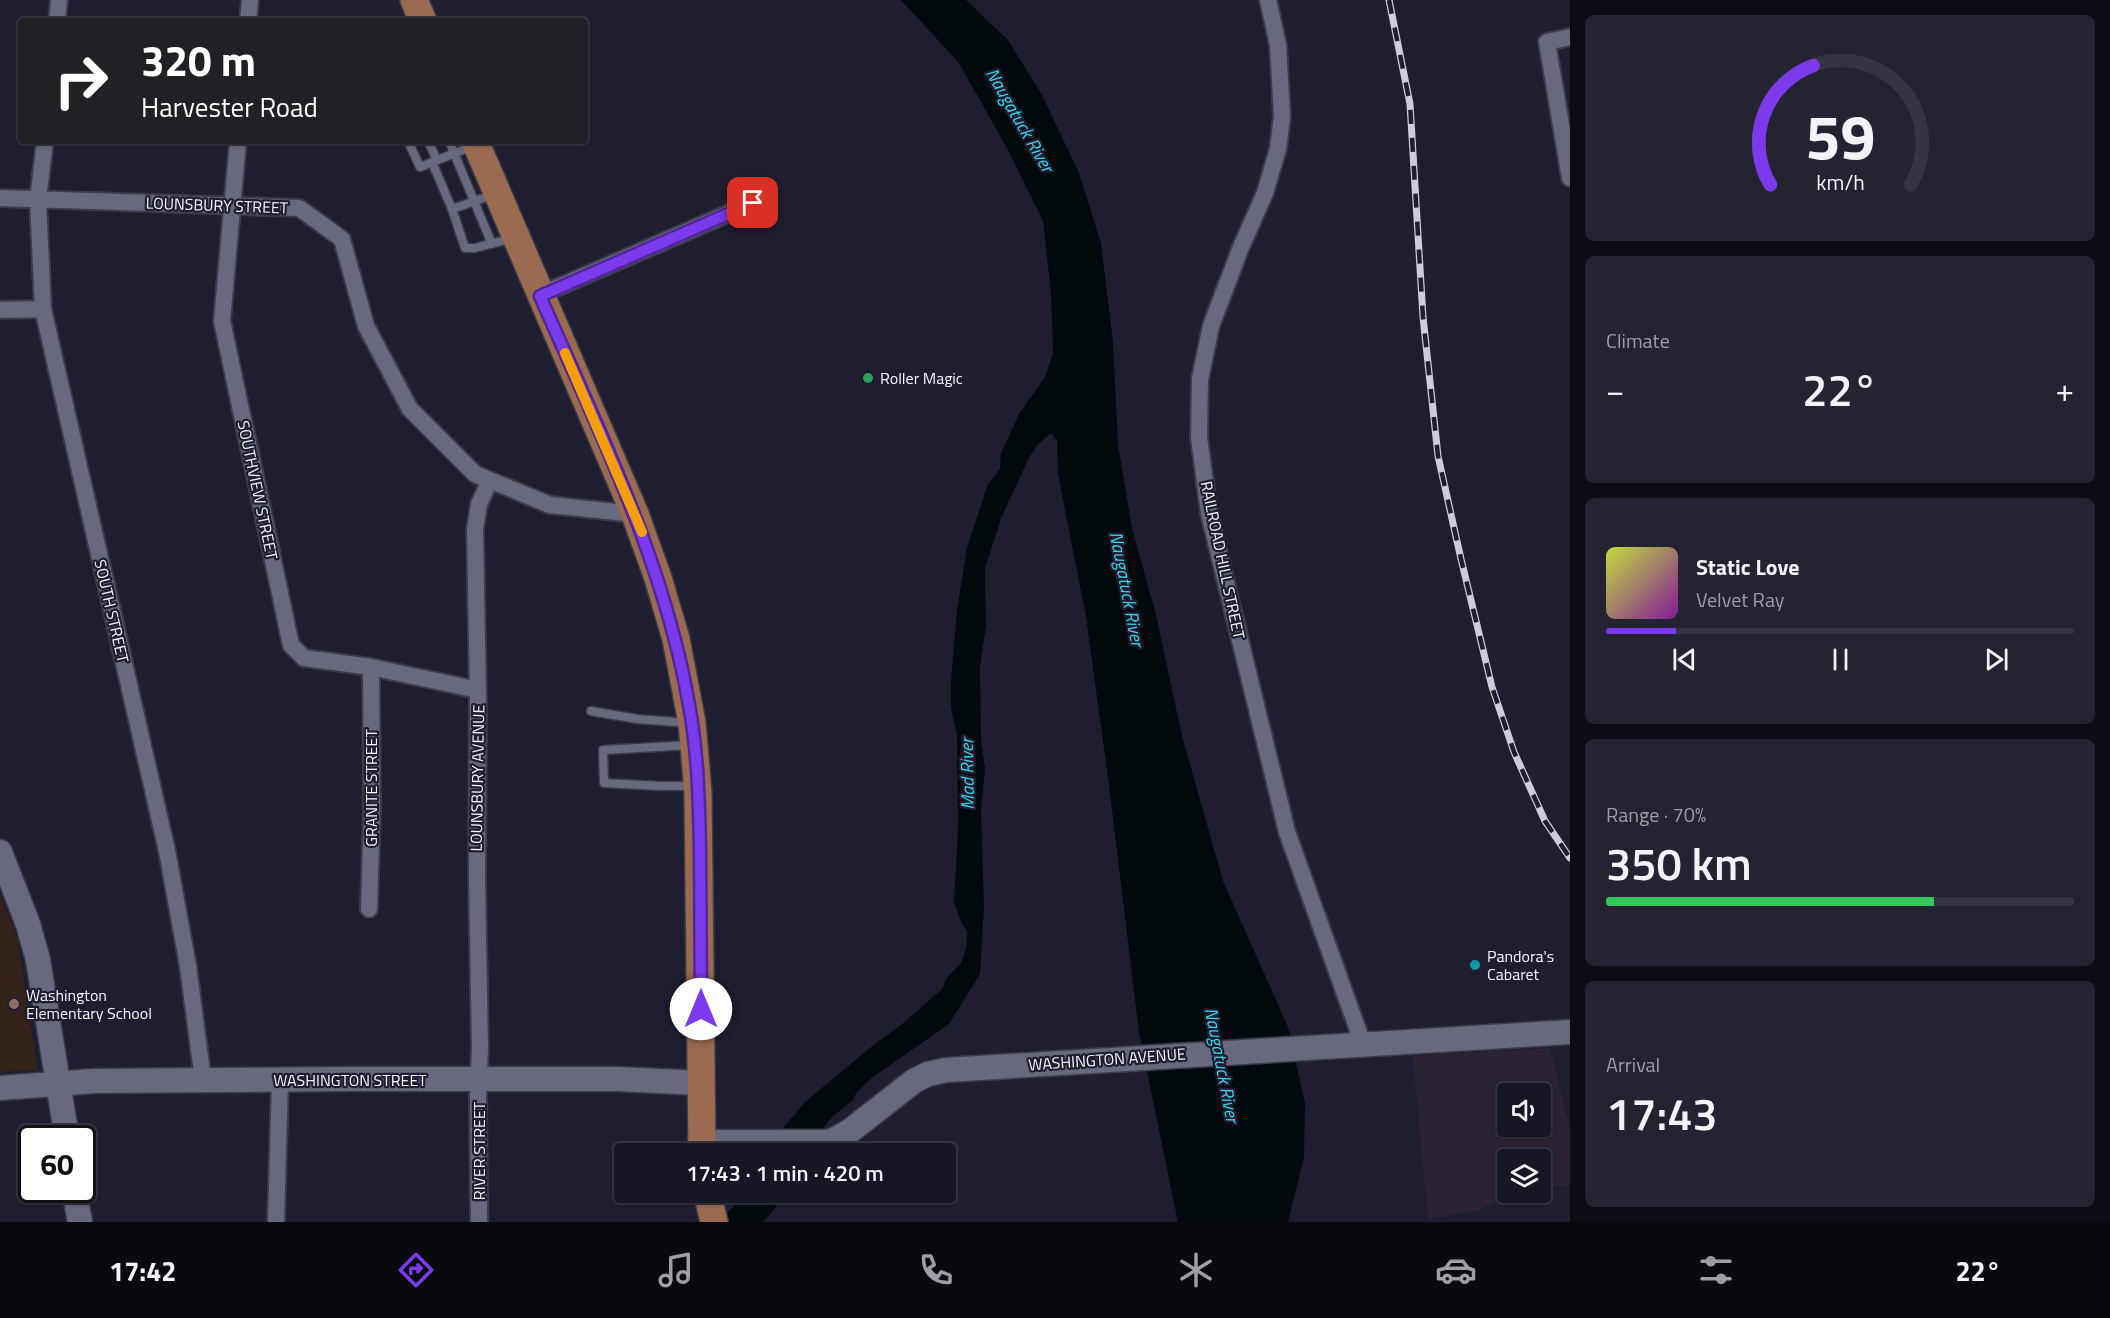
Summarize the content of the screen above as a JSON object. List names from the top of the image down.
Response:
{
  "streets": {
    "main road": ["WASHINGTON AVENUE", "WASHINGTON STREET"],
    "street": [
      "LOUNSBURY STREET",
      "SOUTHVIEW STREET",
      "RAILROAD HILL STREET",
      "SOUTH STREET",
      "LOUNSBURY AVENUE",
      "GRANITE STREET",
      "RIVER STREET"
    ]
  },
  "crossings": [
    ["LOUNSBURY STREET", "SOUTHVIEW STREET"],
    ["LOUNSBURY STREET", "SOUTH STREET"],
    ["LOUNSBURY STREET", "LOUNSBURY AVENUE"],
    ["SOUTHVIEW STREET", "LOUNSBURY AVENUE"],
    ["SOUTHVIEW STREET", "GRANITE STREET"],
    ["RAILROAD HILL STREET", "WASHINGTON AVENUE"],
    ["SOUTH STREET", "WASHINGTON STREET"],
    ["LOUNSBURY AVENUE", "WASHINGTON STREET"],
    ["LOUNSBURY AVENUE", "RIVER STREET"],
    ["WASHINGTON STREET", "RIVER STREET"]
  ],
  "water": ["Naugatuck River", "Mad River"],
  "places": ["Roller Magic", "Pandora's Cabaret", "Washington Elementary School"],
  "page": {
    "turn": ["320 m", "Harvester Road"],
    "tile": [
      "Climate",
      ["Range · 70%", "350 km"],
      ["Arrival", "17:43"]
    ],
    "heat": ["−", "22°", "+"],
    "song": ["Static Love", "Velvet Ray"],
    "limit": "60",
    "trip": "17:43 · 1 min · 420 m",
    "tabs": ["17:42", "22°"],
    "gauge": ["59", "km/h"]
  }
}
